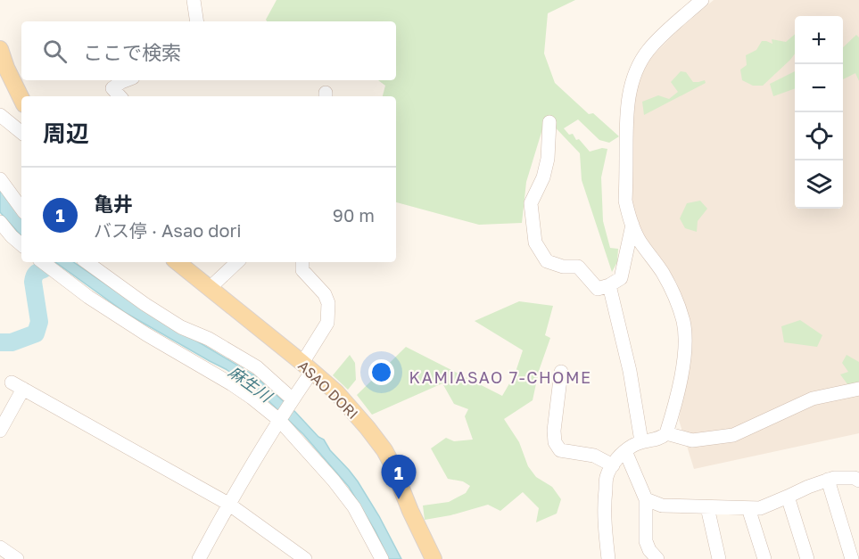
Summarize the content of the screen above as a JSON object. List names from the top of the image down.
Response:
{
  "streets": {
    "main road": ["ASAO DORI"]
  },
  "districts": ["KAMIASAO 7-CHOME"],
  "water": ["麻生川"],
  "page": {
    "map_buttons": ["+", "−"],
    "search": "ここで検索",
    "heading": "周辺",
    "list": [
      {
        "mark": "1",
        "name": "亀井",
        "note": "バス停 · Asao dori",
        "value": "90 m"
      }
    ],
    "pins": "1"
  }
}
